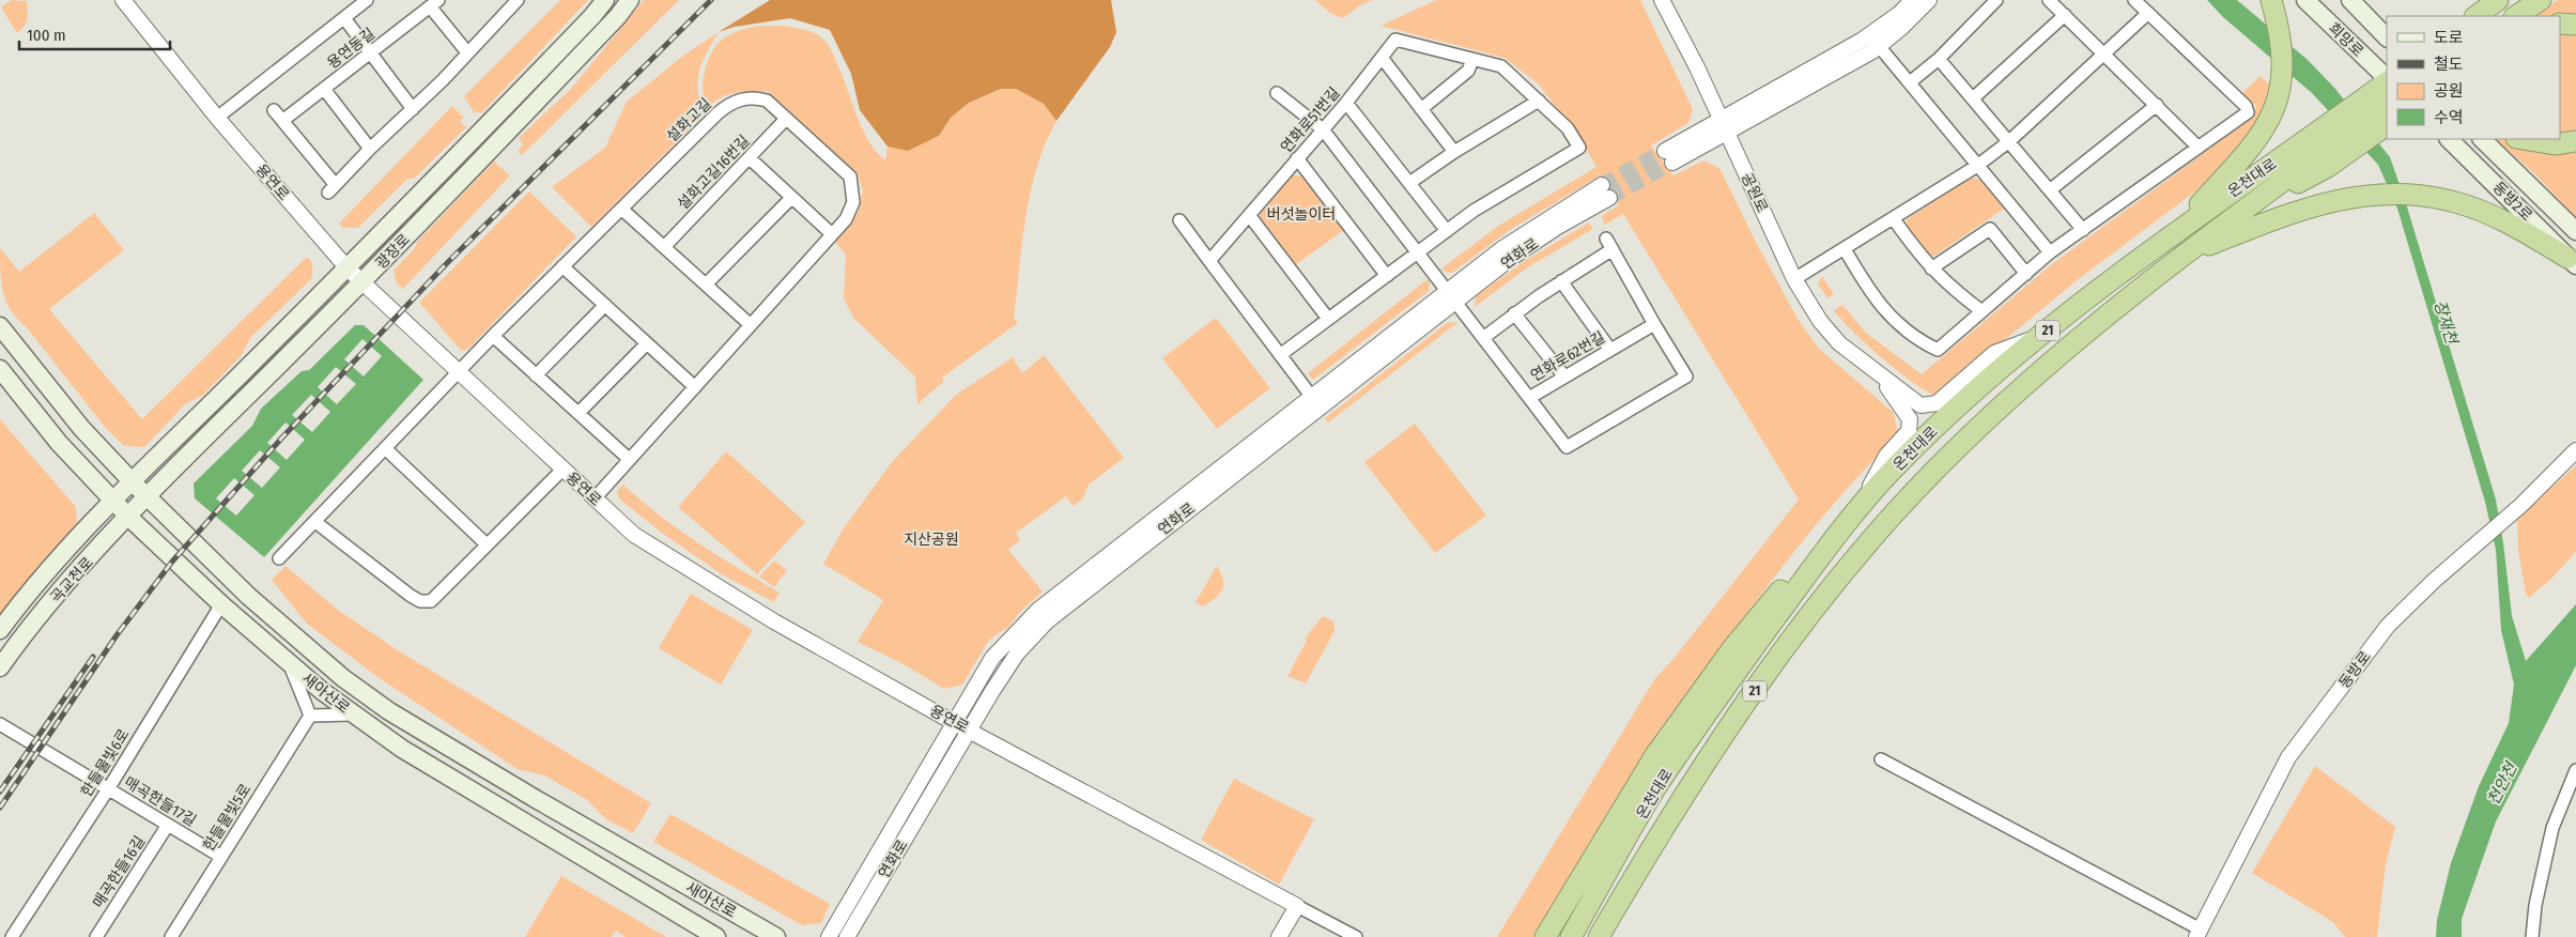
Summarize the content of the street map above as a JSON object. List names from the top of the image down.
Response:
{
  "streets": {
    "highway": ["온천대로", "21"],
    "main road": [
      "희망로",
      "동방2로",
      "광장로",
      "곡교천로",
      "새아산로"
    ],
    "street": [
      "용연동길",
      "설화고길",
      "연화로51번길",
      "설화고길16번길",
      "용연로",
      "공원로",
      "연화로",
      "연화로62번길",
      "동방로",
      "한들물빛6로",
      "매곡한들17길",
      "한들물빛5로",
      "매곡한들16길"
    ]
  },
  "crossings": [
    ["용연동길", "용연로"],
    ["설화고길", "설화고길16번길"],
    ["설화고길", "용연로"],
    ["용연로", "광장로"],
    ["용연로", "연화로"],
    ["광장로", "곡교천로"],
    ["광장로", "새아산로"],
    ["연화로", "연화로62번길"],
    ["곡교천로", "새아산로"],
    ["새아산로", "한들물빛6로"],
    ["한들물빛6로", "매곡한들17길"],
    ["매곡한들17길", "한들물빛5로"],
    ["매곡한들17길", "매곡한들16길"]
  ],
  "water": ["장재천", "천안천"],
  "parks": ["버섯놀이터", "지산공원"],
  "legend": [
    "도로",
    "철도",
    "공원",
    "수역"
  ],
  "scale_bar": "100 m"
}
